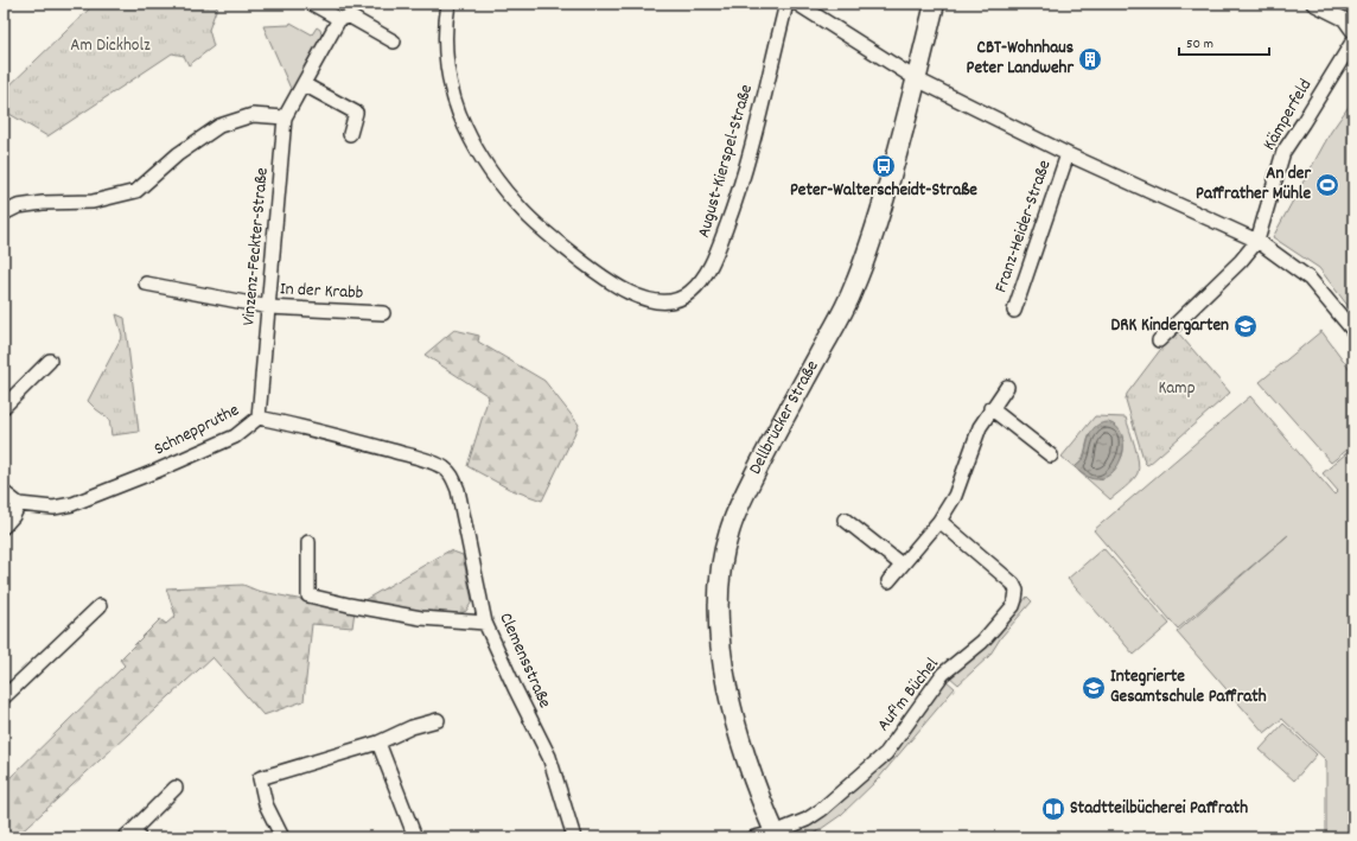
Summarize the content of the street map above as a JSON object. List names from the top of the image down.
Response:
{
  "streets": {
    "main road": ["Dellbrücker Straße"],
    "street": [
      "Kämperfeld",
      "August-Kierspel-Straße",
      "Franz-Heider-Straße",
      "Vinzenz-Feckter-Straße",
      "In der Krabb",
      "Schneppruthe",
      "Clemensstraße",
      "Auf'm Büchel"
    ]
  },
  "crossings": [
    ["Kämperfeld", "Franz-Heider-Straße"],
    ["Franz-Heider-Straße", "Dellbrücker Straße"],
    ["Vinzenz-Feckter-Straße", "In der Krabb"],
    ["Vinzenz-Feckter-Straße", "Schneppruthe"],
    ["Dellbrücker Straße", "Auf'm Büchel"],
    ["Schneppruthe", "Clemensstraße"]
  ],
  "parks": ["Am Dickholz", "Kamp"],
  "places": {
    "building": ["CBT-Wohnhaus Peter Landwehr"],
    "bus stop": ["Peter-Walterscheidt-Straße"],
    "sports": ["An der Paffrather Mühle"],
    "school or university": ["DRK Kindergarten", "Integrierte Gesamtschule Paffrath"],
    "library": ["Stadtteilbücherei Paffrath"]
  },
  "scale_bar": "50 m"
}
